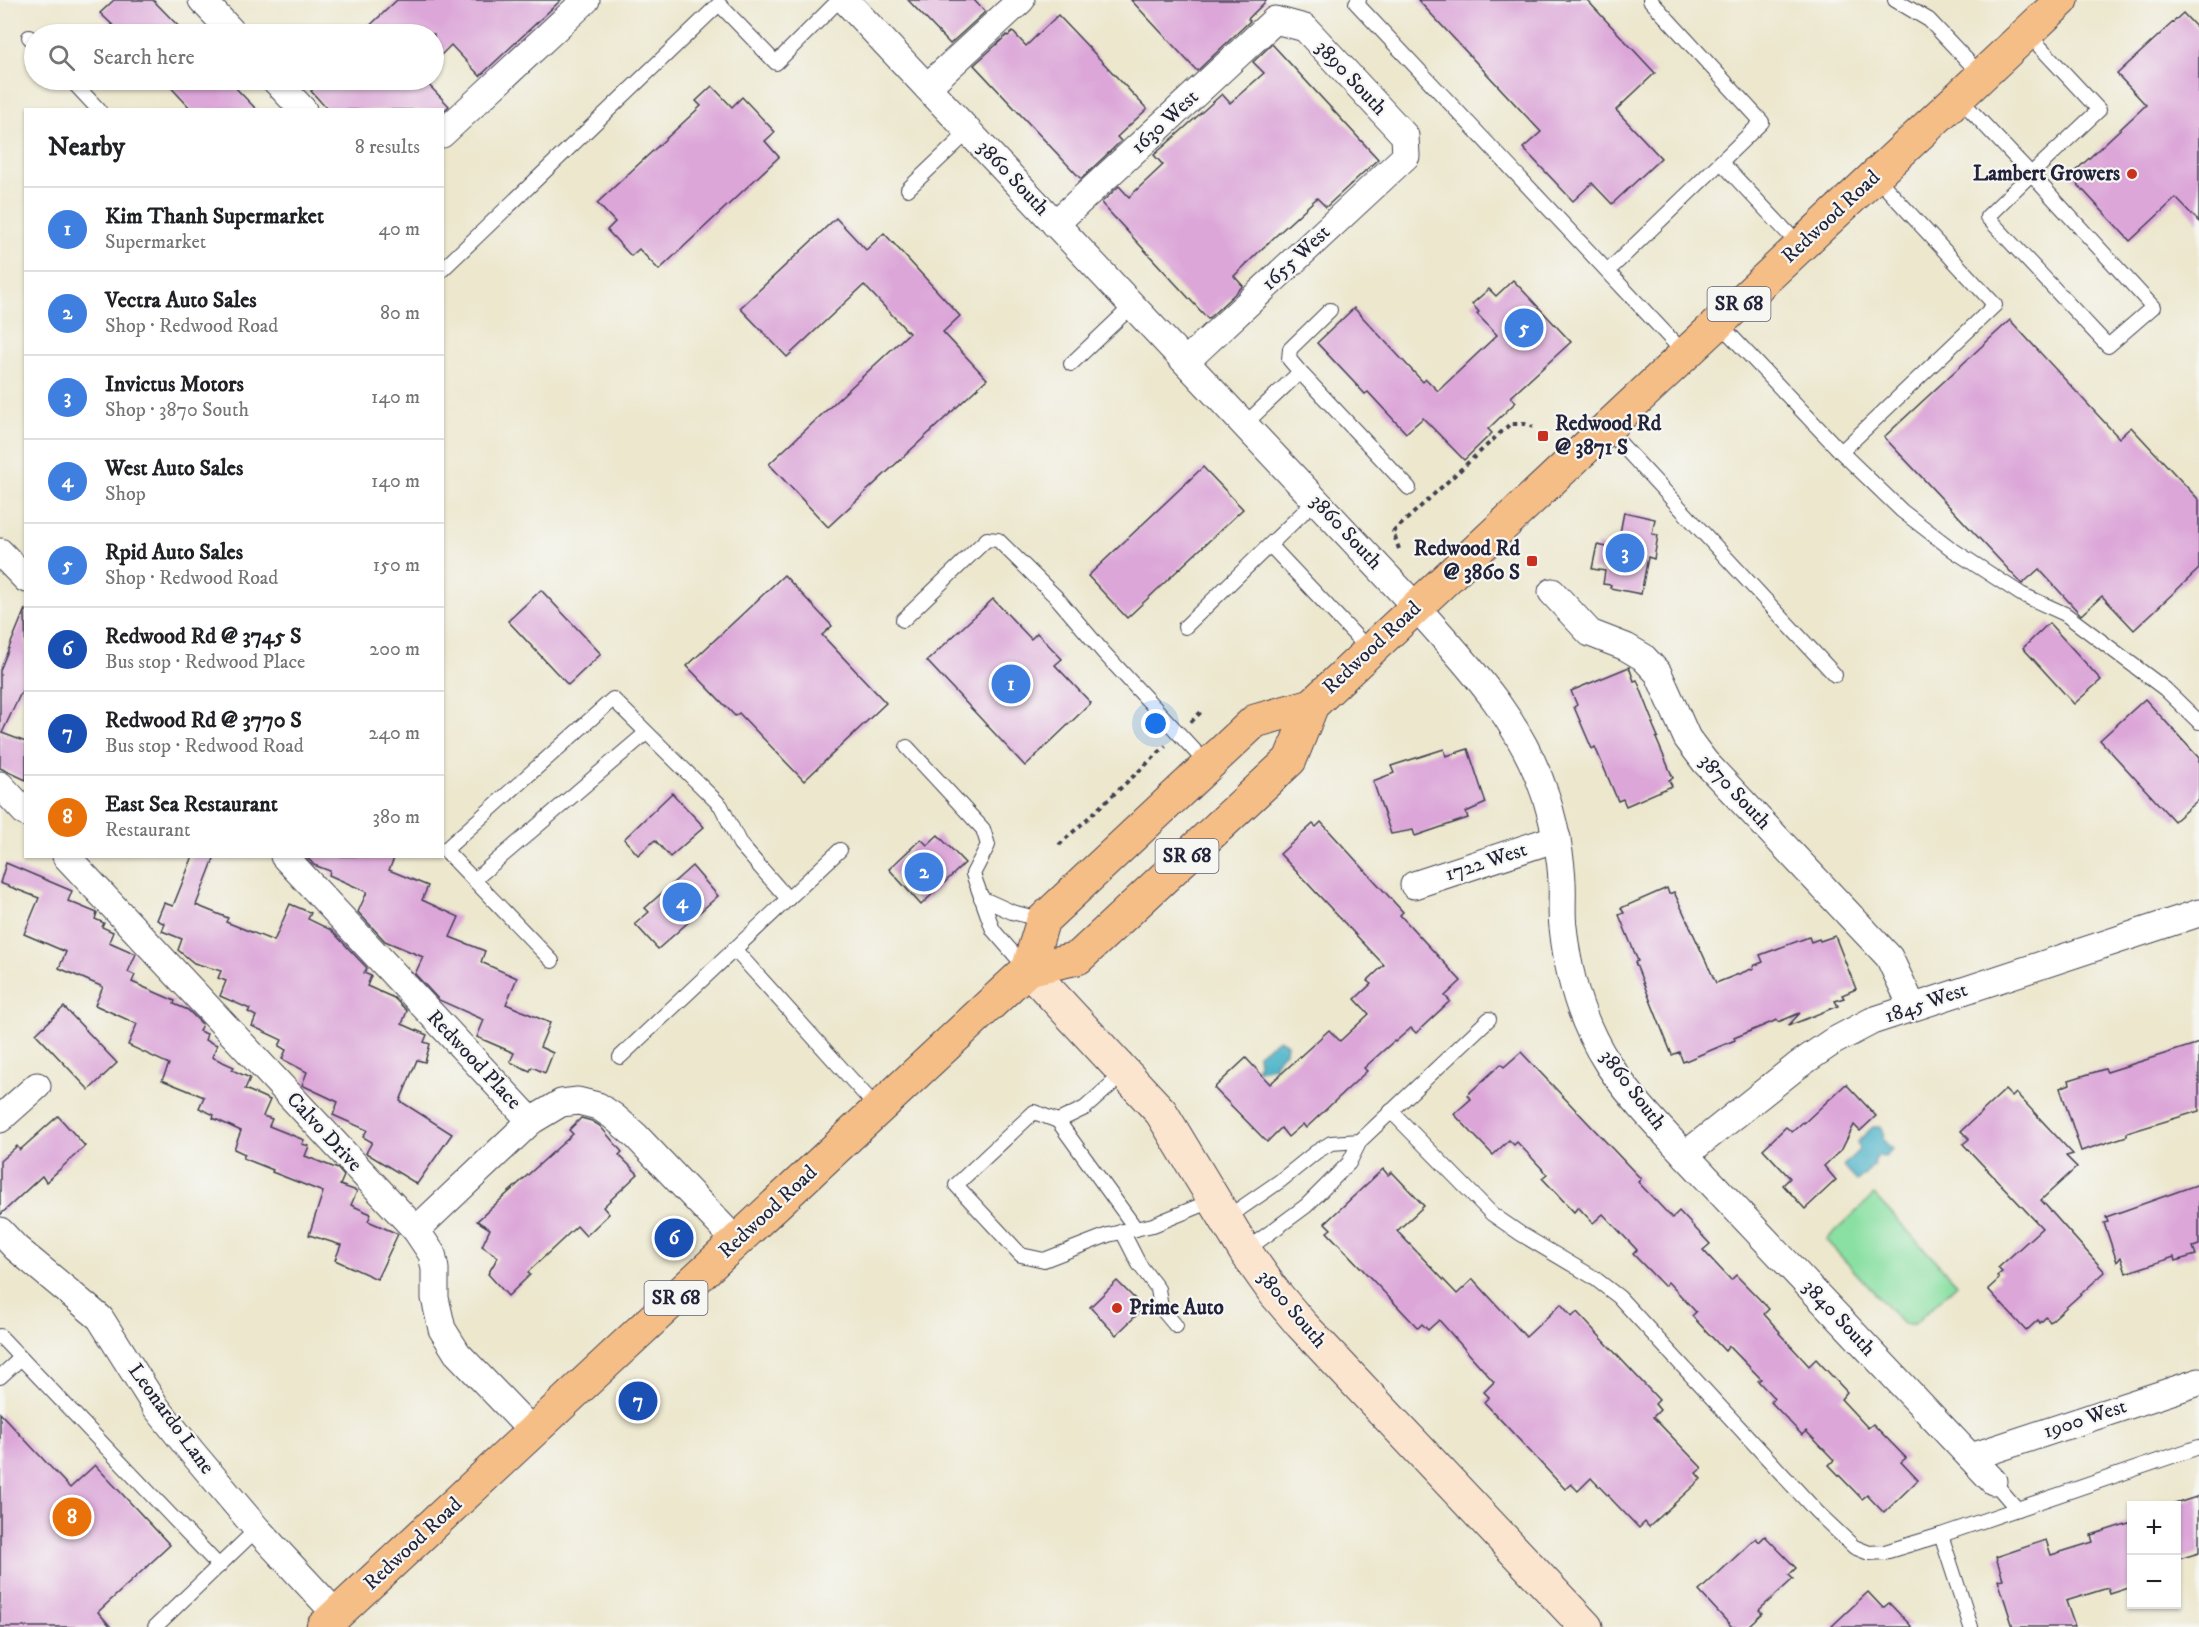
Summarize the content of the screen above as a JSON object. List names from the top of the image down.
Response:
{
  "streets": {
    "main road": ["Redwood Road", "SR 68"],
    "street": [
      "3890 South",
      "1630 West",
      "3860 South",
      "1655 West",
      "3870 South",
      "1722 West",
      "1845 West",
      "Redwood Place",
      "Calvo Drive",
      "3800 South",
      "3840 South",
      "Leonardo Lane",
      "1900 West"
    ]
  },
  "crossings": [
    ["3890 South", "1630 West"],
    ["3890 South", "1655 West"],
    ["1630 West", "3860 South"],
    ["3860 South", "Redwood Road"],
    ["3860 South", "1655 West"],
    ["3860 South", "1722 West"],
    ["3860 South", "1845 West"],
    ["3860 South", "3840 South"],
    ["Redwood Road", "Redwood Place"],
    ["Redwood Road", "Calvo Drive"],
    ["Redwood Road", "3800 South"],
    ["Redwood Road", "Leonardo Lane"],
    ["3870 South", "1845 West"],
    ["1845 West", "3840 South"],
    ["3840 South", "1900 West"]
  ],
  "places": {
    "other": ["Lambert Growers", "Prime Auto"],
    "transit": ["Redwood Rd @ 3871 S", "Redwood Rd @ 3860 S"]
  },
  "page": {
    "search": "Search here",
    "heading": ["Nearby", "8 results"],
    "list": [
      {
        "mark": "1",
        "name": "Kim Thanh Supermarket",
        "note": "Supermarket",
        "value": "40 m"
      },
      {
        "mark": "2",
        "name": "Vectra Auto Sales",
        "note": "Shop · Redwood Road",
        "value": "80 m"
      },
      {
        "mark": "3",
        "name": "Invictus Motors",
        "note": "Shop · 3870 South",
        "value": "140 m"
      },
      {
        "mark": "4",
        "name": "West Auto Sales",
        "note": "Shop",
        "value": "140 m"
      },
      {
        "mark": "5",
        "name": "Rpid Auto Sales",
        "note": "Shop · Redwood Road",
        "value": "150 m"
      },
      {
        "mark": "6",
        "name": "Redwood Rd @ 3745 S",
        "note": "Bus stop · Redwood Place",
        "value": "200 m"
      },
      {
        "mark": "7",
        "name": "Redwood Rd @ 3770 S",
        "note": "Bus stop · Redwood Road",
        "value": "240 m"
      },
      {
        "mark": "8",
        "name": "East Sea Restaurant",
        "note": "Restaurant",
        "value": "380 m"
      }
    ],
    "pins": [
      "5",
      "3",
      "1",
      "2",
      "4",
      "6",
      "7",
      "8"
    ],
    "map_buttons": ["+", "−"]
  }
}
